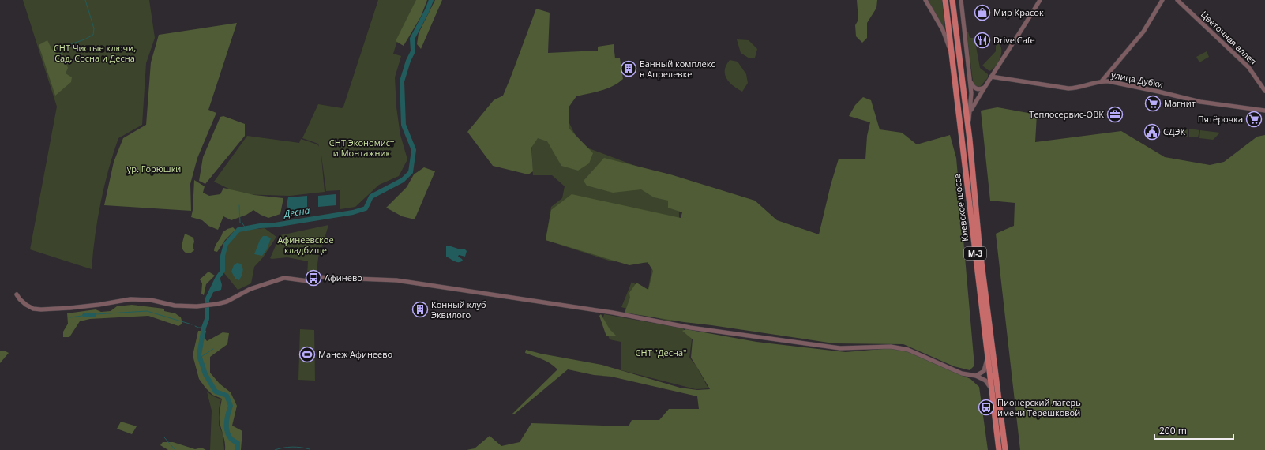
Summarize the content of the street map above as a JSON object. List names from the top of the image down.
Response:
{
  "streets": {
    "highway": ["Киевское шоссе", "М-3"],
    "street": ["Цветочная аллея", "улица Дубки"]
  },
  "water": ["Десна"],
  "parks": [
    "СНТ Чистые ключи, Сад, Сосна и Десна",
    "СНТ Экономист и Монтажник",
    "ур. Горюшки",
    "Афинеевское кладбище",
    "СНТ \"Десна\""
  ],
  "places": {
    "shop": ["Мир Красок"],
    "restaurant": ["Drive Cafe"],
    "building": ["Банный комплекс в Апрелевке", "Конный клуб Эквилого"],
    "supermarket": ["Магнит", "Пятёрочка"],
    "office": ["Теплосервис-ОВК"],
    "public building": ["СДЭК"],
    "bus stop": ["Афинево", "Пионерский лагерь имени Терешковой"],
    "sports": ["Манеж Афинеево"]
  },
  "scale_bar": "200 m"
}
